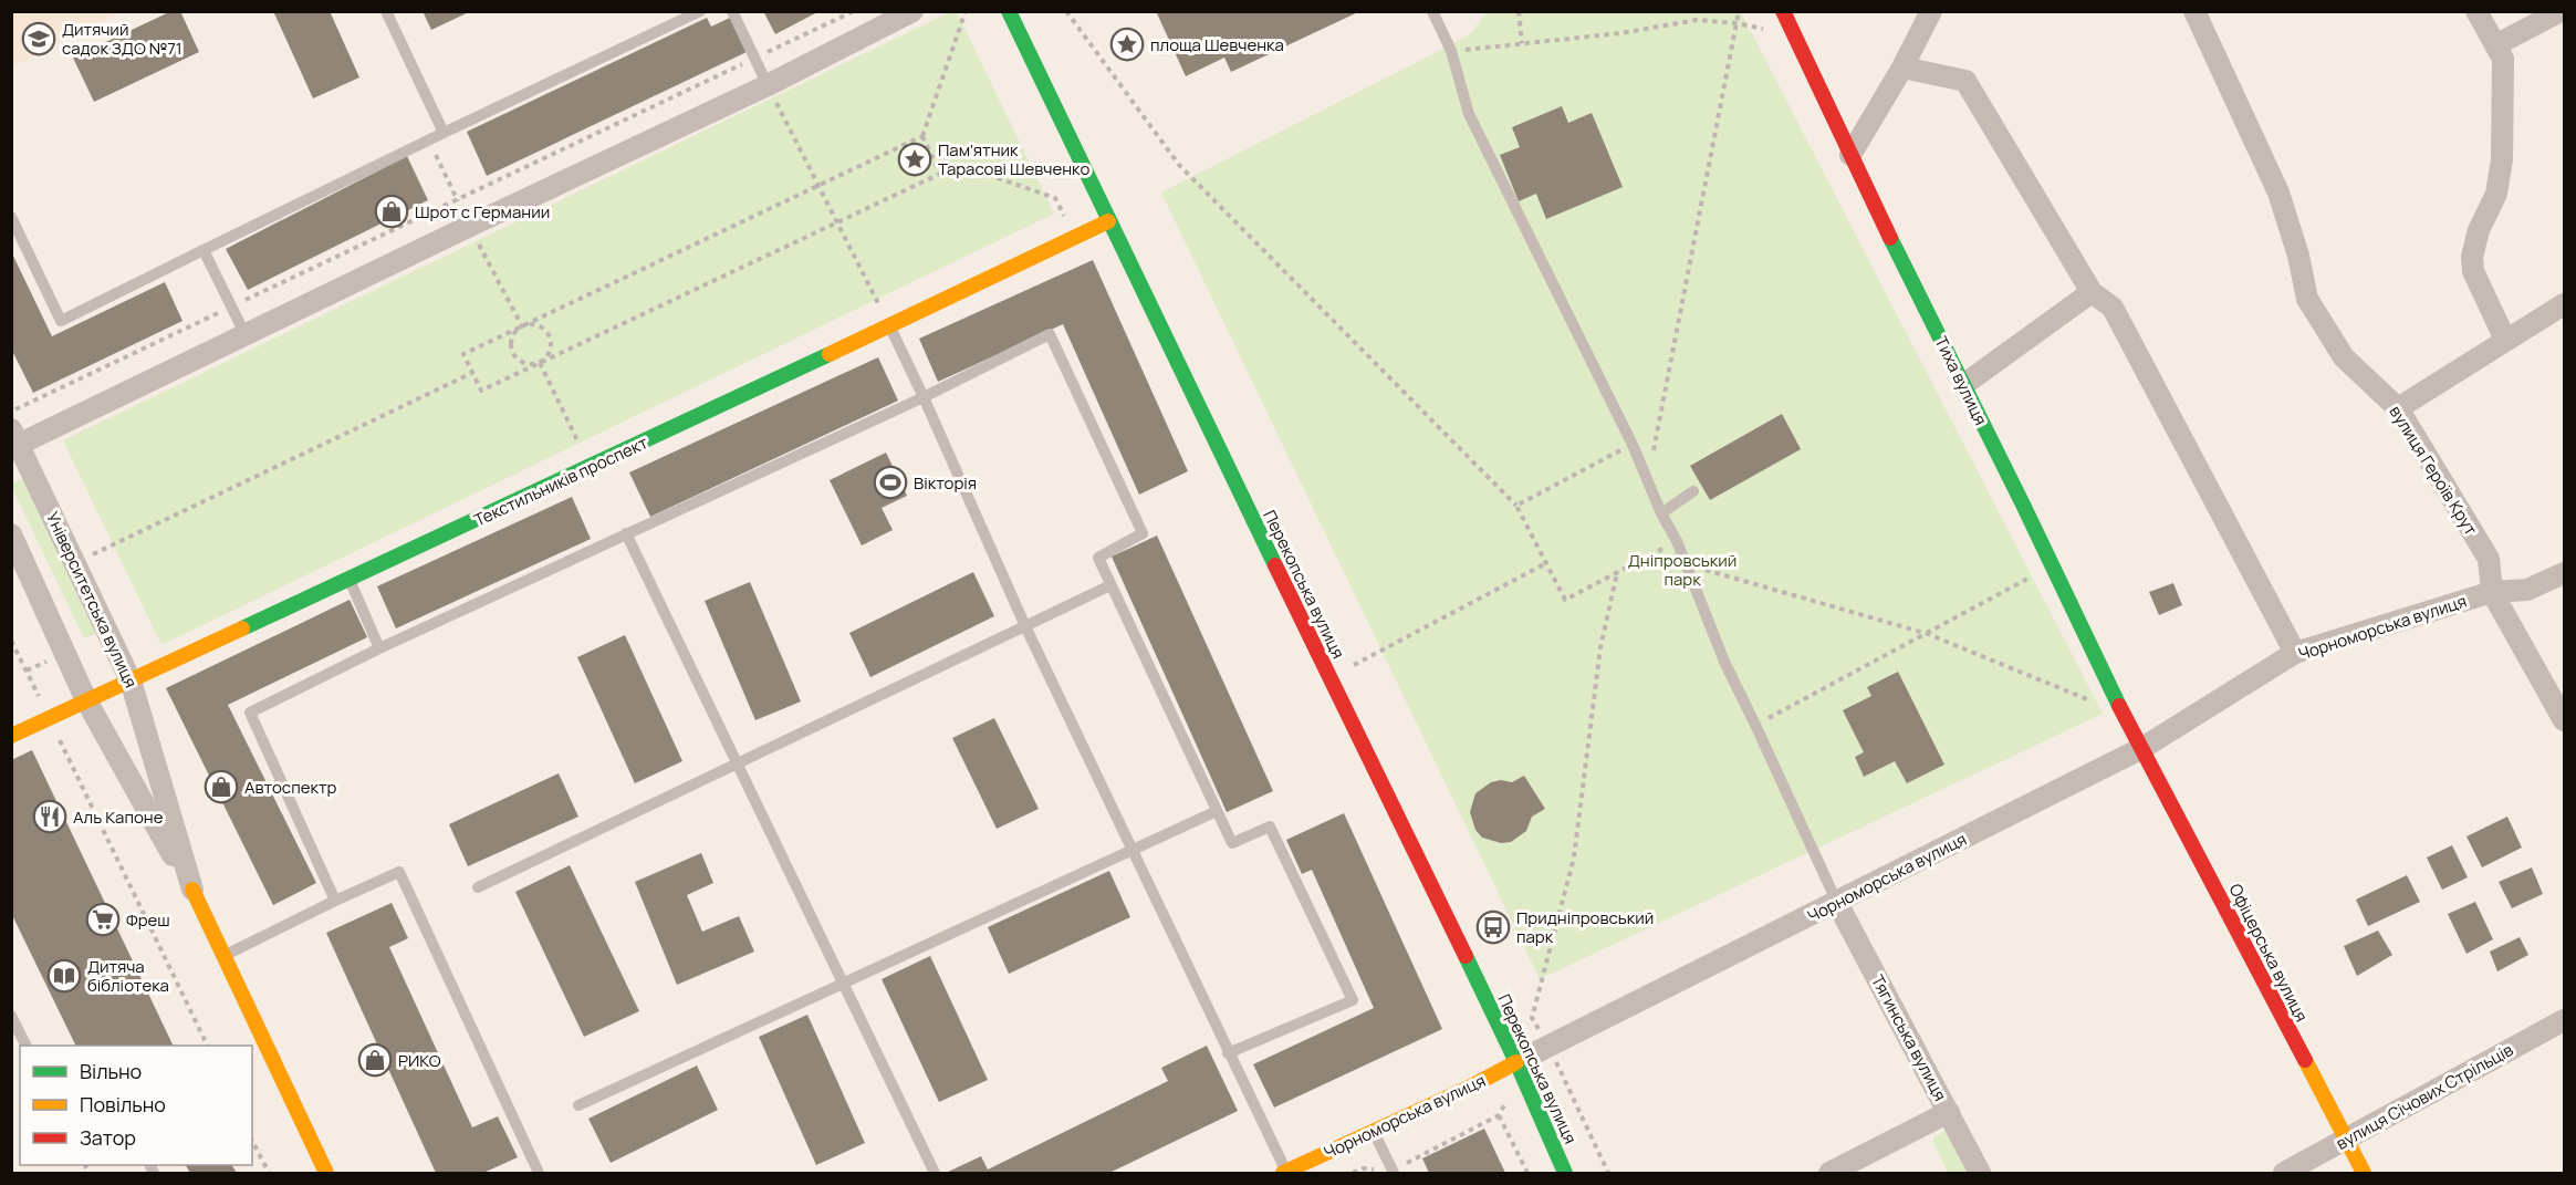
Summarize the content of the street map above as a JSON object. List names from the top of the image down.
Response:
{
  "streets": {
    "street": [
      "Тиха вулиця",
      "вулиця Героїв Крут",
      "Текстильників проспект",
      "Перекопська вулиця",
      "Університетська вулиця",
      "Чорноморська вулиця",
      "Офіцерська вулиця",
      "Тягинська вулиця",
      "вулиця Січових Стрільців"
    ]
  },
  "crossings": [
    ["Тиха вулиця", "Чорноморська вулиця"],
    ["Тиха вулиця", "Офіцерська вулиця"],
    ["вулиця Героїв Крут", "Чорноморська вулиця"],
    ["Текстильників проспект", "Перекопська вулиця"],
    ["Текстильників проспект", "Університетська вулиця"],
    ["Перекопська вулиця", "Чорноморська вулиця"],
    ["Чорноморська вулиця", "Офіцерська вулиця"],
    ["Чорноморська вулиця", "Тягинська вулиця"],
    ["Офіцерська вулиця", "вулиця Січових Стрільців"]
  ],
  "parks": ["Дніпровський парк"],
  "places": {
    "school or university": ["Дитячий садок ЗДО №71"],
    "place": ["площа Шевченка", "Пам'ятник Тарасові Шевченко"],
    "shop": ["Шрот с Германии", "Автоспектр", "РИКО"],
    "sports": ["Вікторія"],
    "restaurant": ["Аль Капоне"],
    "supermarket": ["Фреш"],
    "bus stop": ["Придніпровський парк"],
    "library": ["Дитяча бібліотека"]
  },
  "legend": ["Вільно", "Повільно", "Затор"]
}
